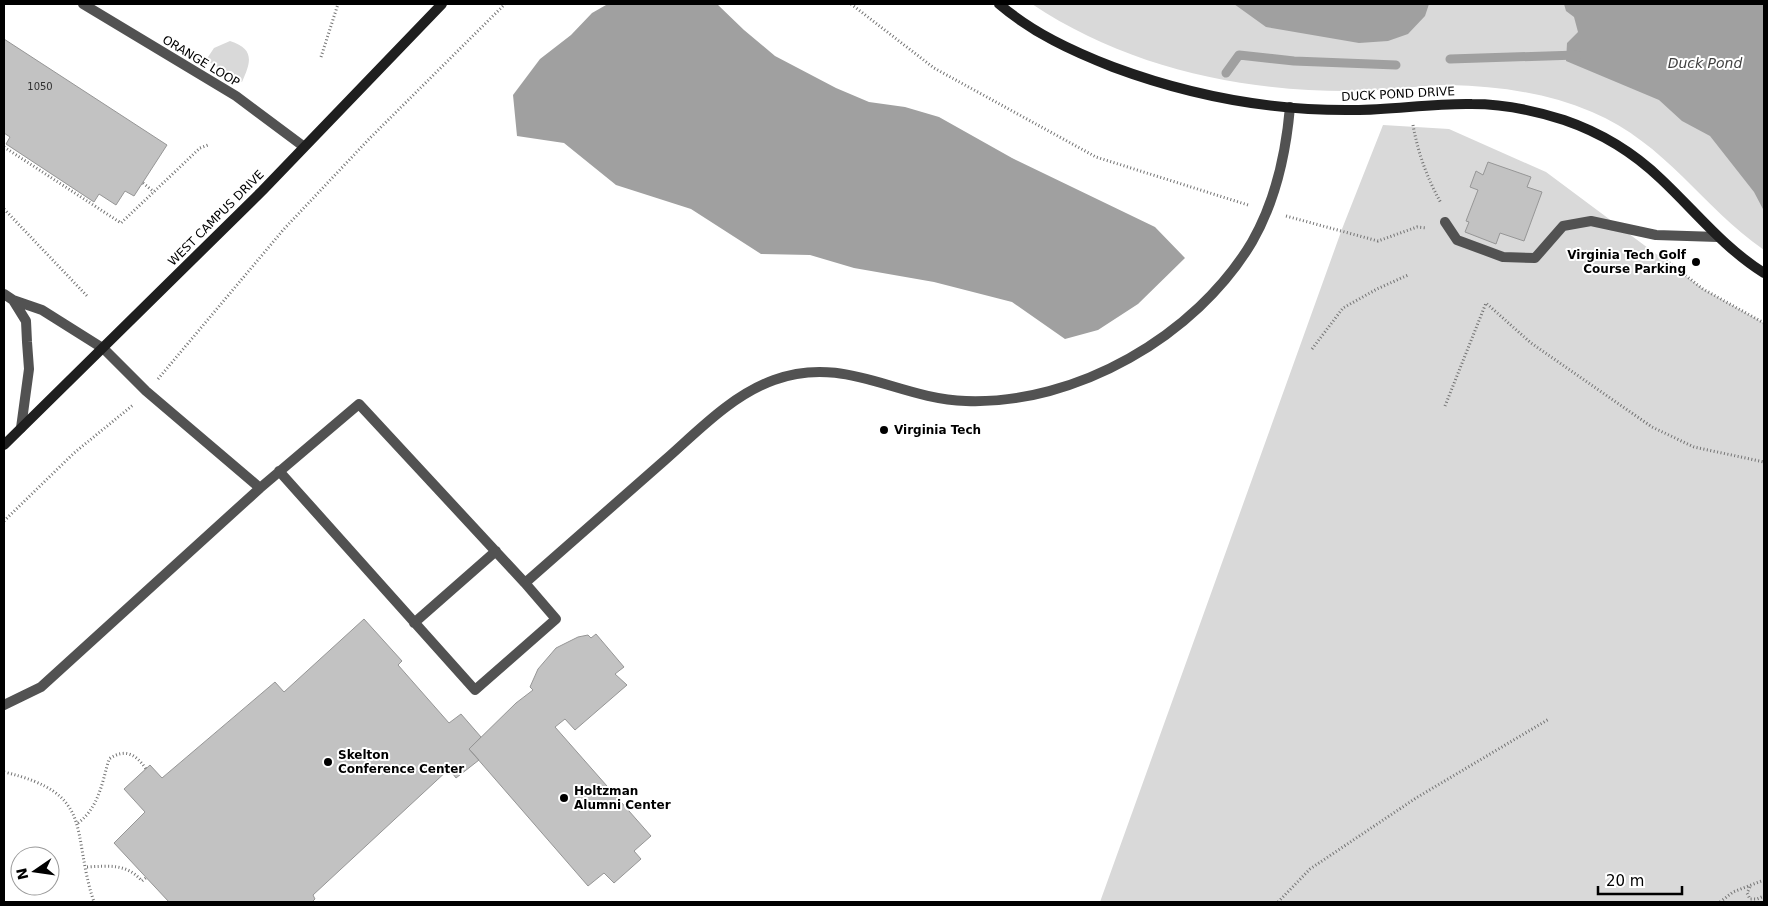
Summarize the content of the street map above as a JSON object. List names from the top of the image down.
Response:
{
  "streets": {
    "street": ["ORANGE LOOP", "DUCK POND DRIVE", "WEST CAMPUS DRIVE"]
  },
  "crossings": [
    ["ORANGE LOOP", "WEST CAMPUS DRIVE"]
  ],
  "water": ["Duck Pond"],
  "places": [
    "Virginia Tech Golf Course Parking",
    "Virginia Tech",
    "Skelton Conference Center",
    "Holtzman Alumni Center"
  ],
  "house_numbers": ["1050"],
  "scale_bar": "20 m",
  "north": "left"
}
